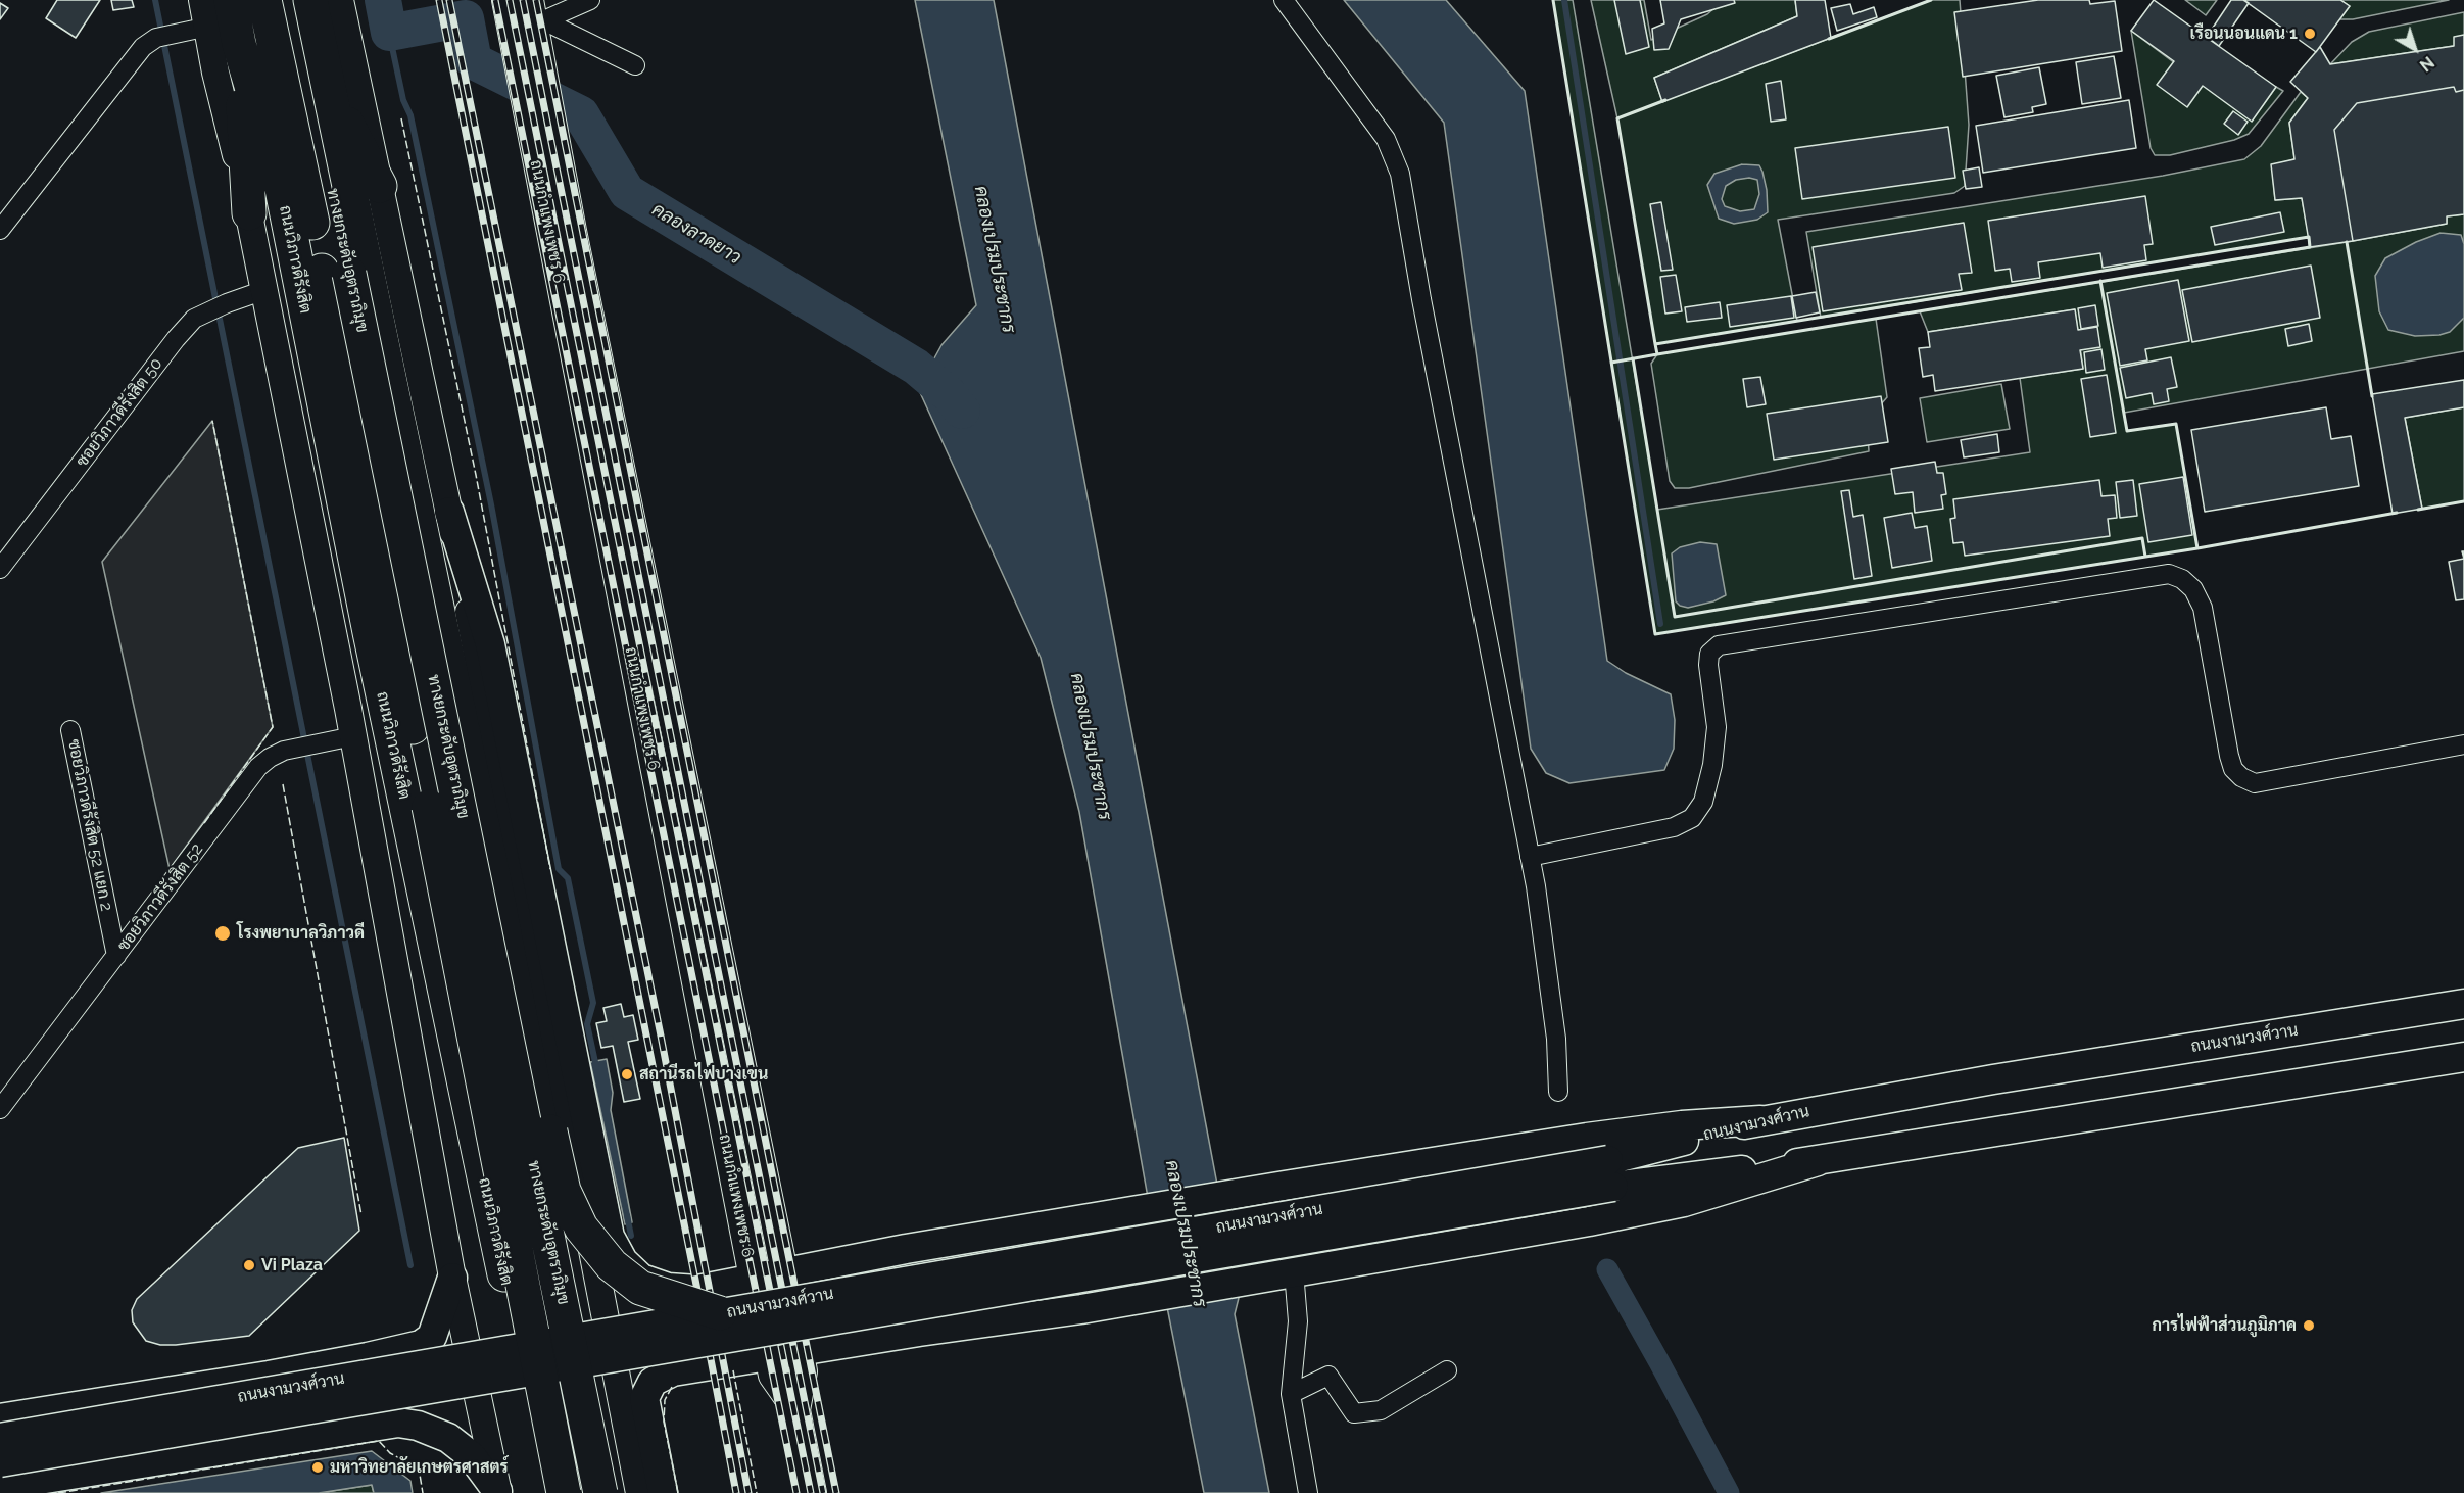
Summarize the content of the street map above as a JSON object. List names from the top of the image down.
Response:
{
  "streets": {
    "highway": ["ถนนวิภาวดีรังสิต", "ทางยกระดับอุตราภิมุข"],
    "main road": ["ถนนกำแพงเพชร 6", "ถนนงามวงศ์วาน"],
    "street": ["ซอยวิภาวดีรังสิต 50", "ซอยวิภาวดีรังสิต 52 แยก 2", "ซอยวิภาวดีรังสิต 52"]
  },
  "crossings": [
    ["ซอยวิภาวดีรังสิต 52 แยก 2", "ซอยวิภาวดีรังสิต 52"]
  ],
  "water": ["คลองลาดยาว", "คลองเปรมประชากร"],
  "places": [
    "เรือนนอนแดน 1",
    "โรงพยาบาลวิภาวดี",
    "สถานีรถไฟบางเขน",
    "Vi Plaza",
    "การไฟฟ้าส่วนภูมิภาค",
    "มหาวิทยาลัยเกษตรศาสตร์"
  ],
  "north": "bottom right"
}
